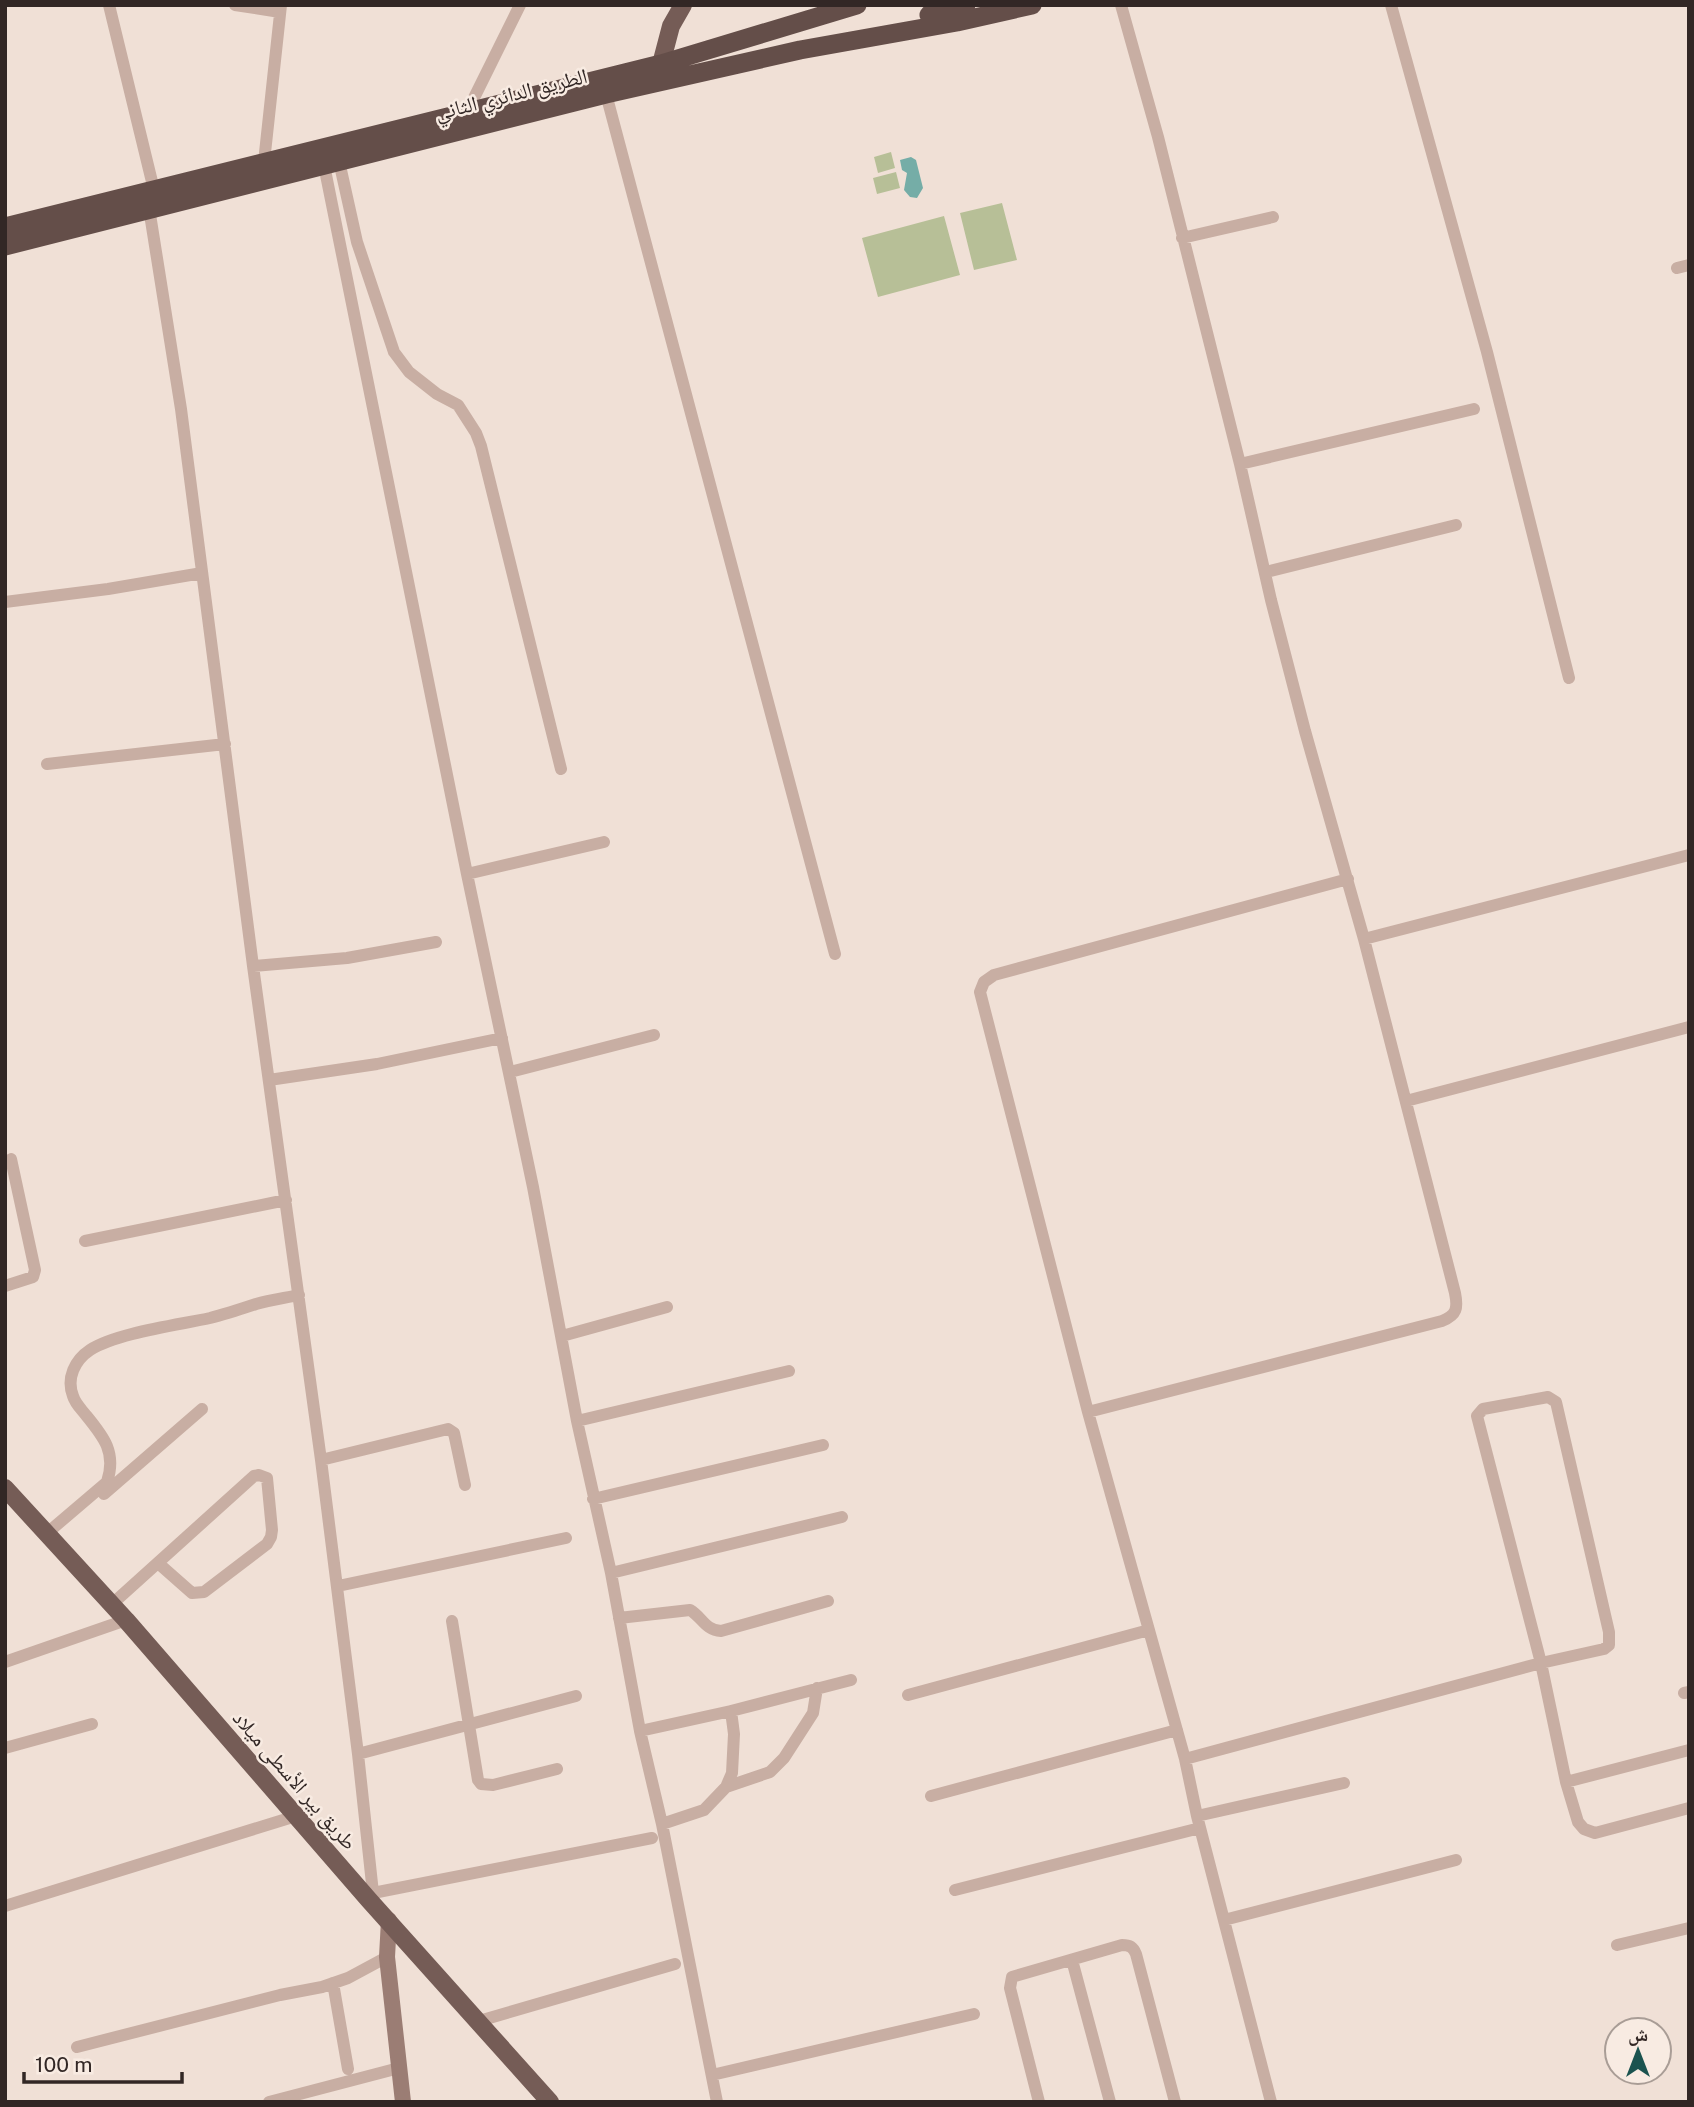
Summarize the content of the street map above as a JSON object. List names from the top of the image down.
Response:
{
  "streets": {
    "highway": ["الطريق الدائري الثاني"],
    "main road": ["طريق بير الأسطى ميلاد"]
  },
  "scale_bar": "100 m",
  "north": "top"
}
